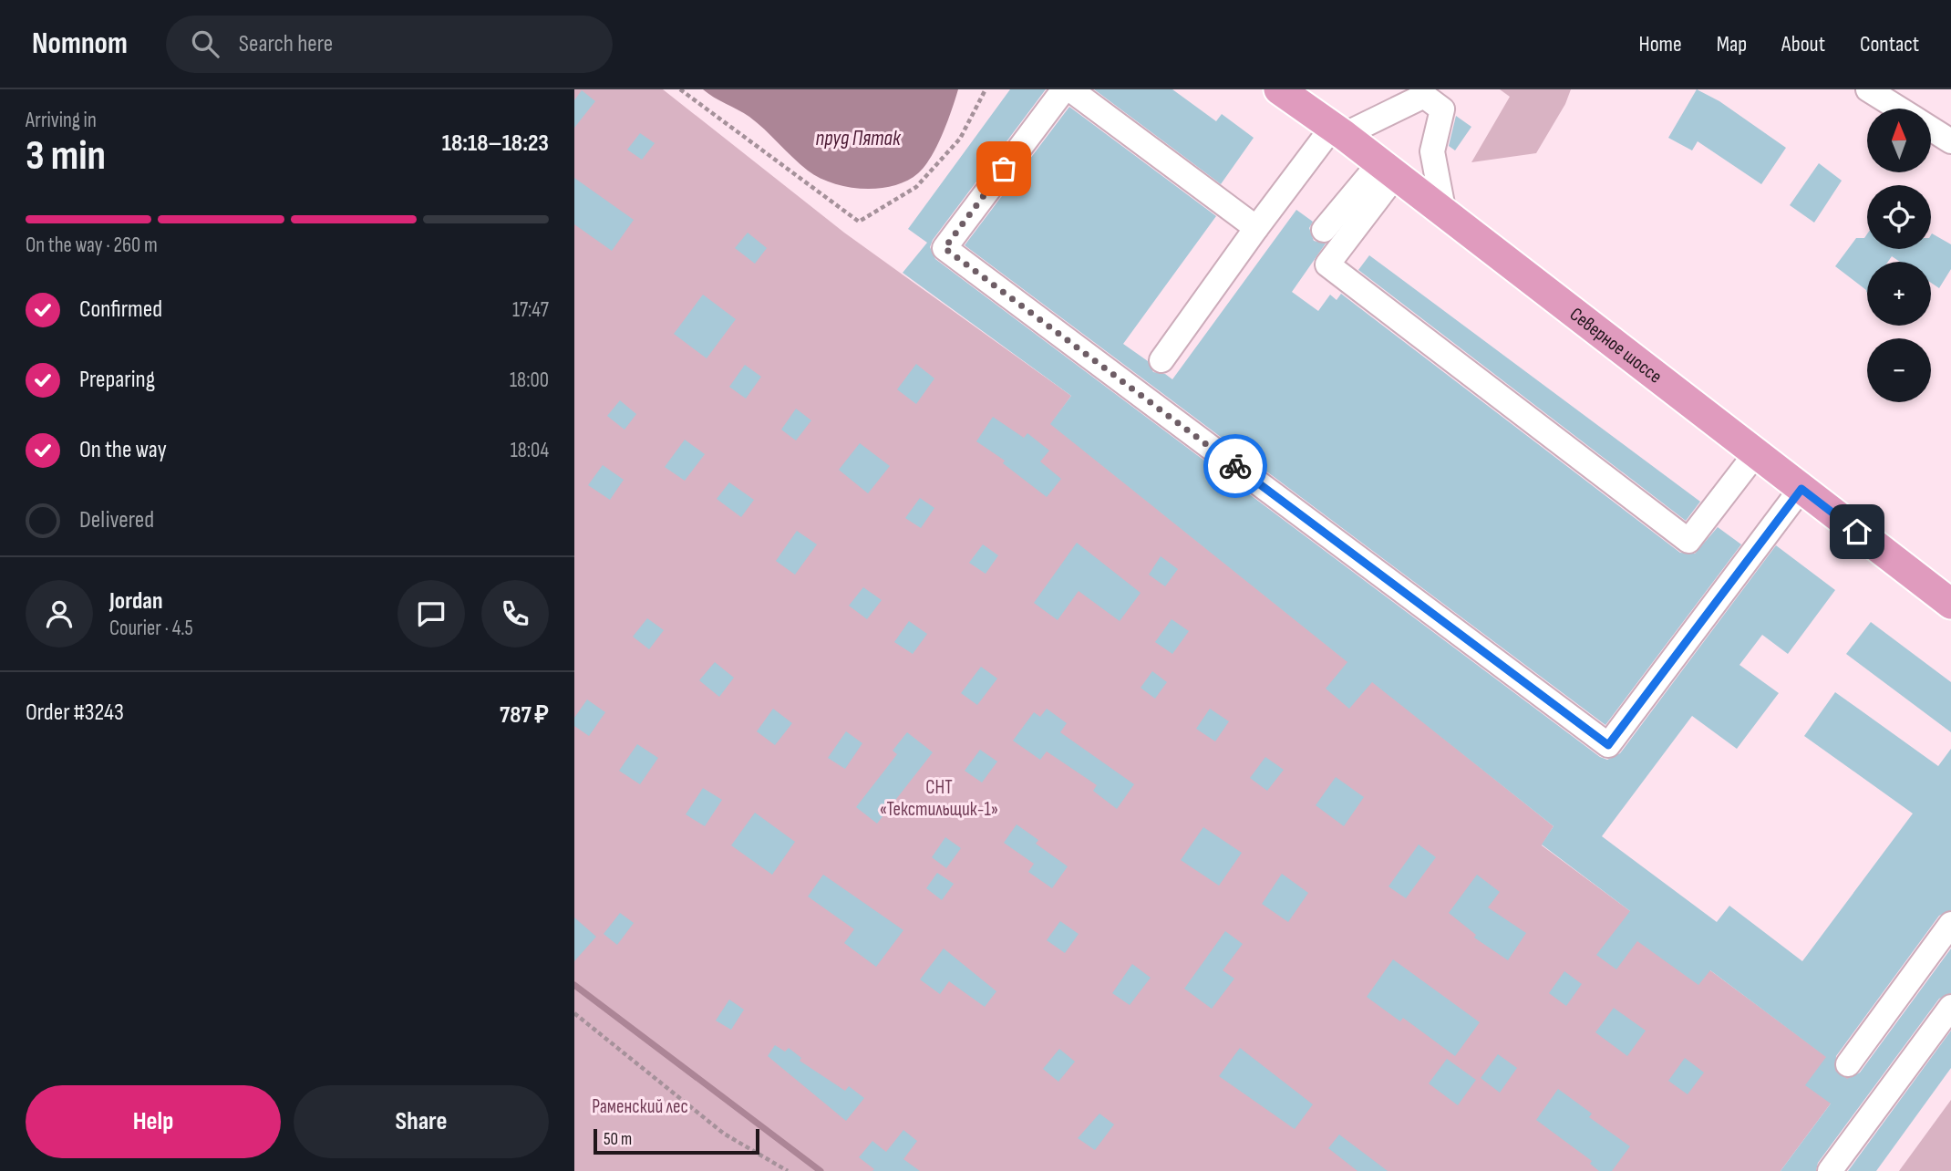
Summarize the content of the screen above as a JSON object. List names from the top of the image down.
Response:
{
  "streets": {
    "main road": ["Северное шоссе"]
  },
  "water": ["пруд Пятак"],
  "parks": ["СНТ «Текстильщик-1»", "Раменский лес"],
  "scale_bar": "50 m",
  "north": "top",
  "page": {
    "header": "Nomnom",
    "search": "Search here",
    "nav": [
      "Home",
      "Map",
      "About",
      "Contact"
    ],
    "heading": ["3 min", "Arriving in", "18:18–18:23"],
    "panel": [
      "Jordan",
      "Courier · 4.5",
      "Order #3243",
      "787 ₽"
    ],
    "map_buttons": ["+", "−"],
    "bar": "On the way · 260 m",
    "list": [
      ["Confirmed", "17:47"],
      ["Preparing", "18:00"],
      ["On the way", "18:04"],
      "Delivered"
    ],
    "buttons": ["Help", "Share"],
    "scale": "50 m"
  }
}
